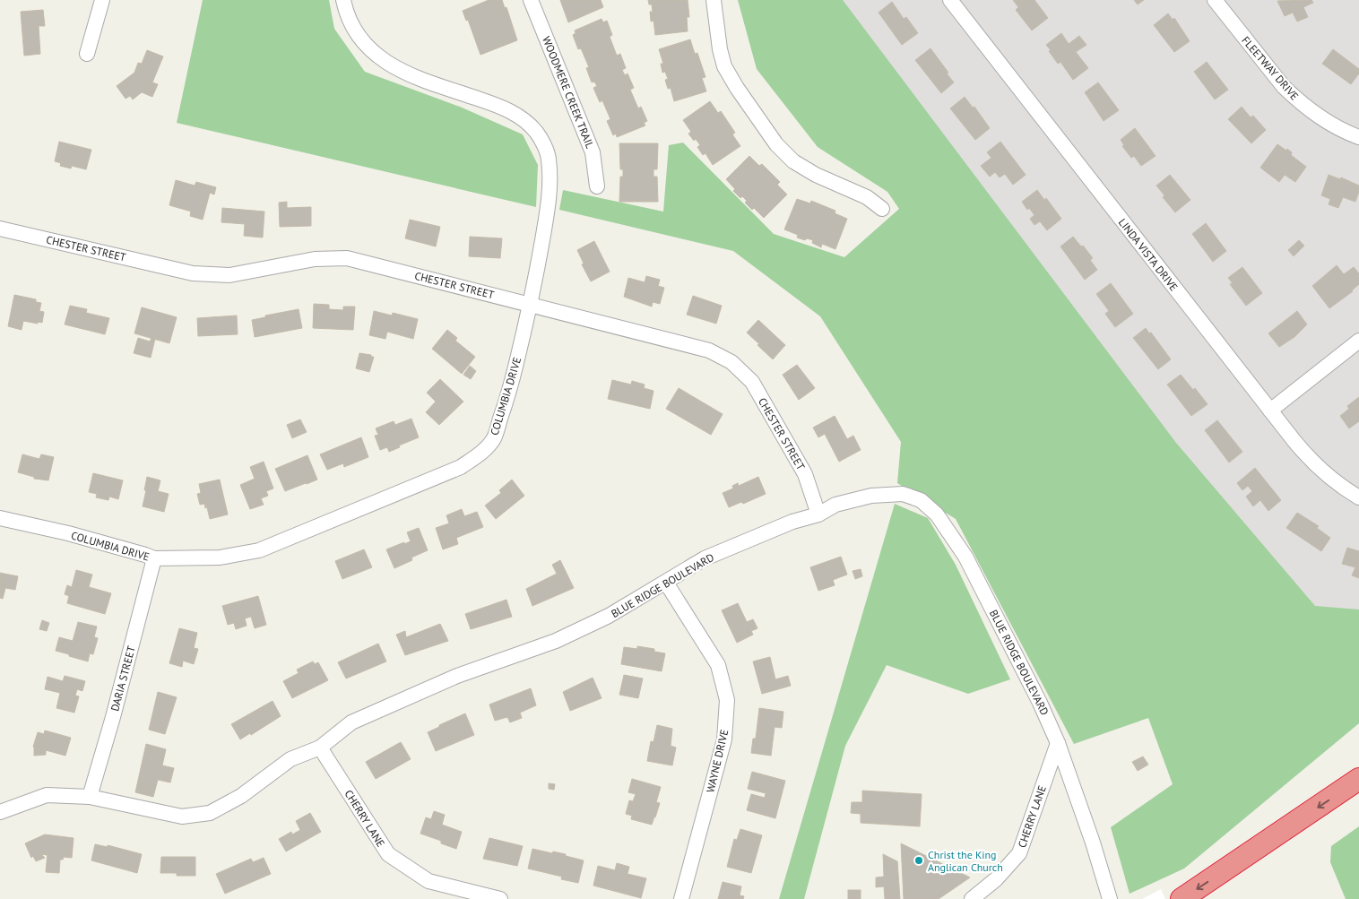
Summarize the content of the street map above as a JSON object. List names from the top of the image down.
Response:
{
  "streets": {
    "street": [
      "FLEETWAY DRIVE",
      "WOODMERE CREEK TRAIL",
      "CHESTER STREET",
      "LINDA VISTA DRIVE",
      "COLUMBIA DRIVE",
      "BLUE RIDGE BOULEVARD",
      "DARIA STREET",
      "WAYNE DRIVE",
      "CHERRY LANE"
    ]
  },
  "crossings": [
    ["CHESTER STREET", "COLUMBIA DRIVE"],
    ["CHESTER STREET", "BLUE RIDGE BOULEVARD"],
    ["COLUMBIA DRIVE", "DARIA STREET"],
    ["BLUE RIDGE BOULEVARD", "DARIA STREET"],
    ["BLUE RIDGE BOULEVARD", "WAYNE DRIVE"],
    ["BLUE RIDGE BOULEVARD", "CHERRY LANE"]
  ],
  "places": ["Christ the King Anglican Church"]
}
